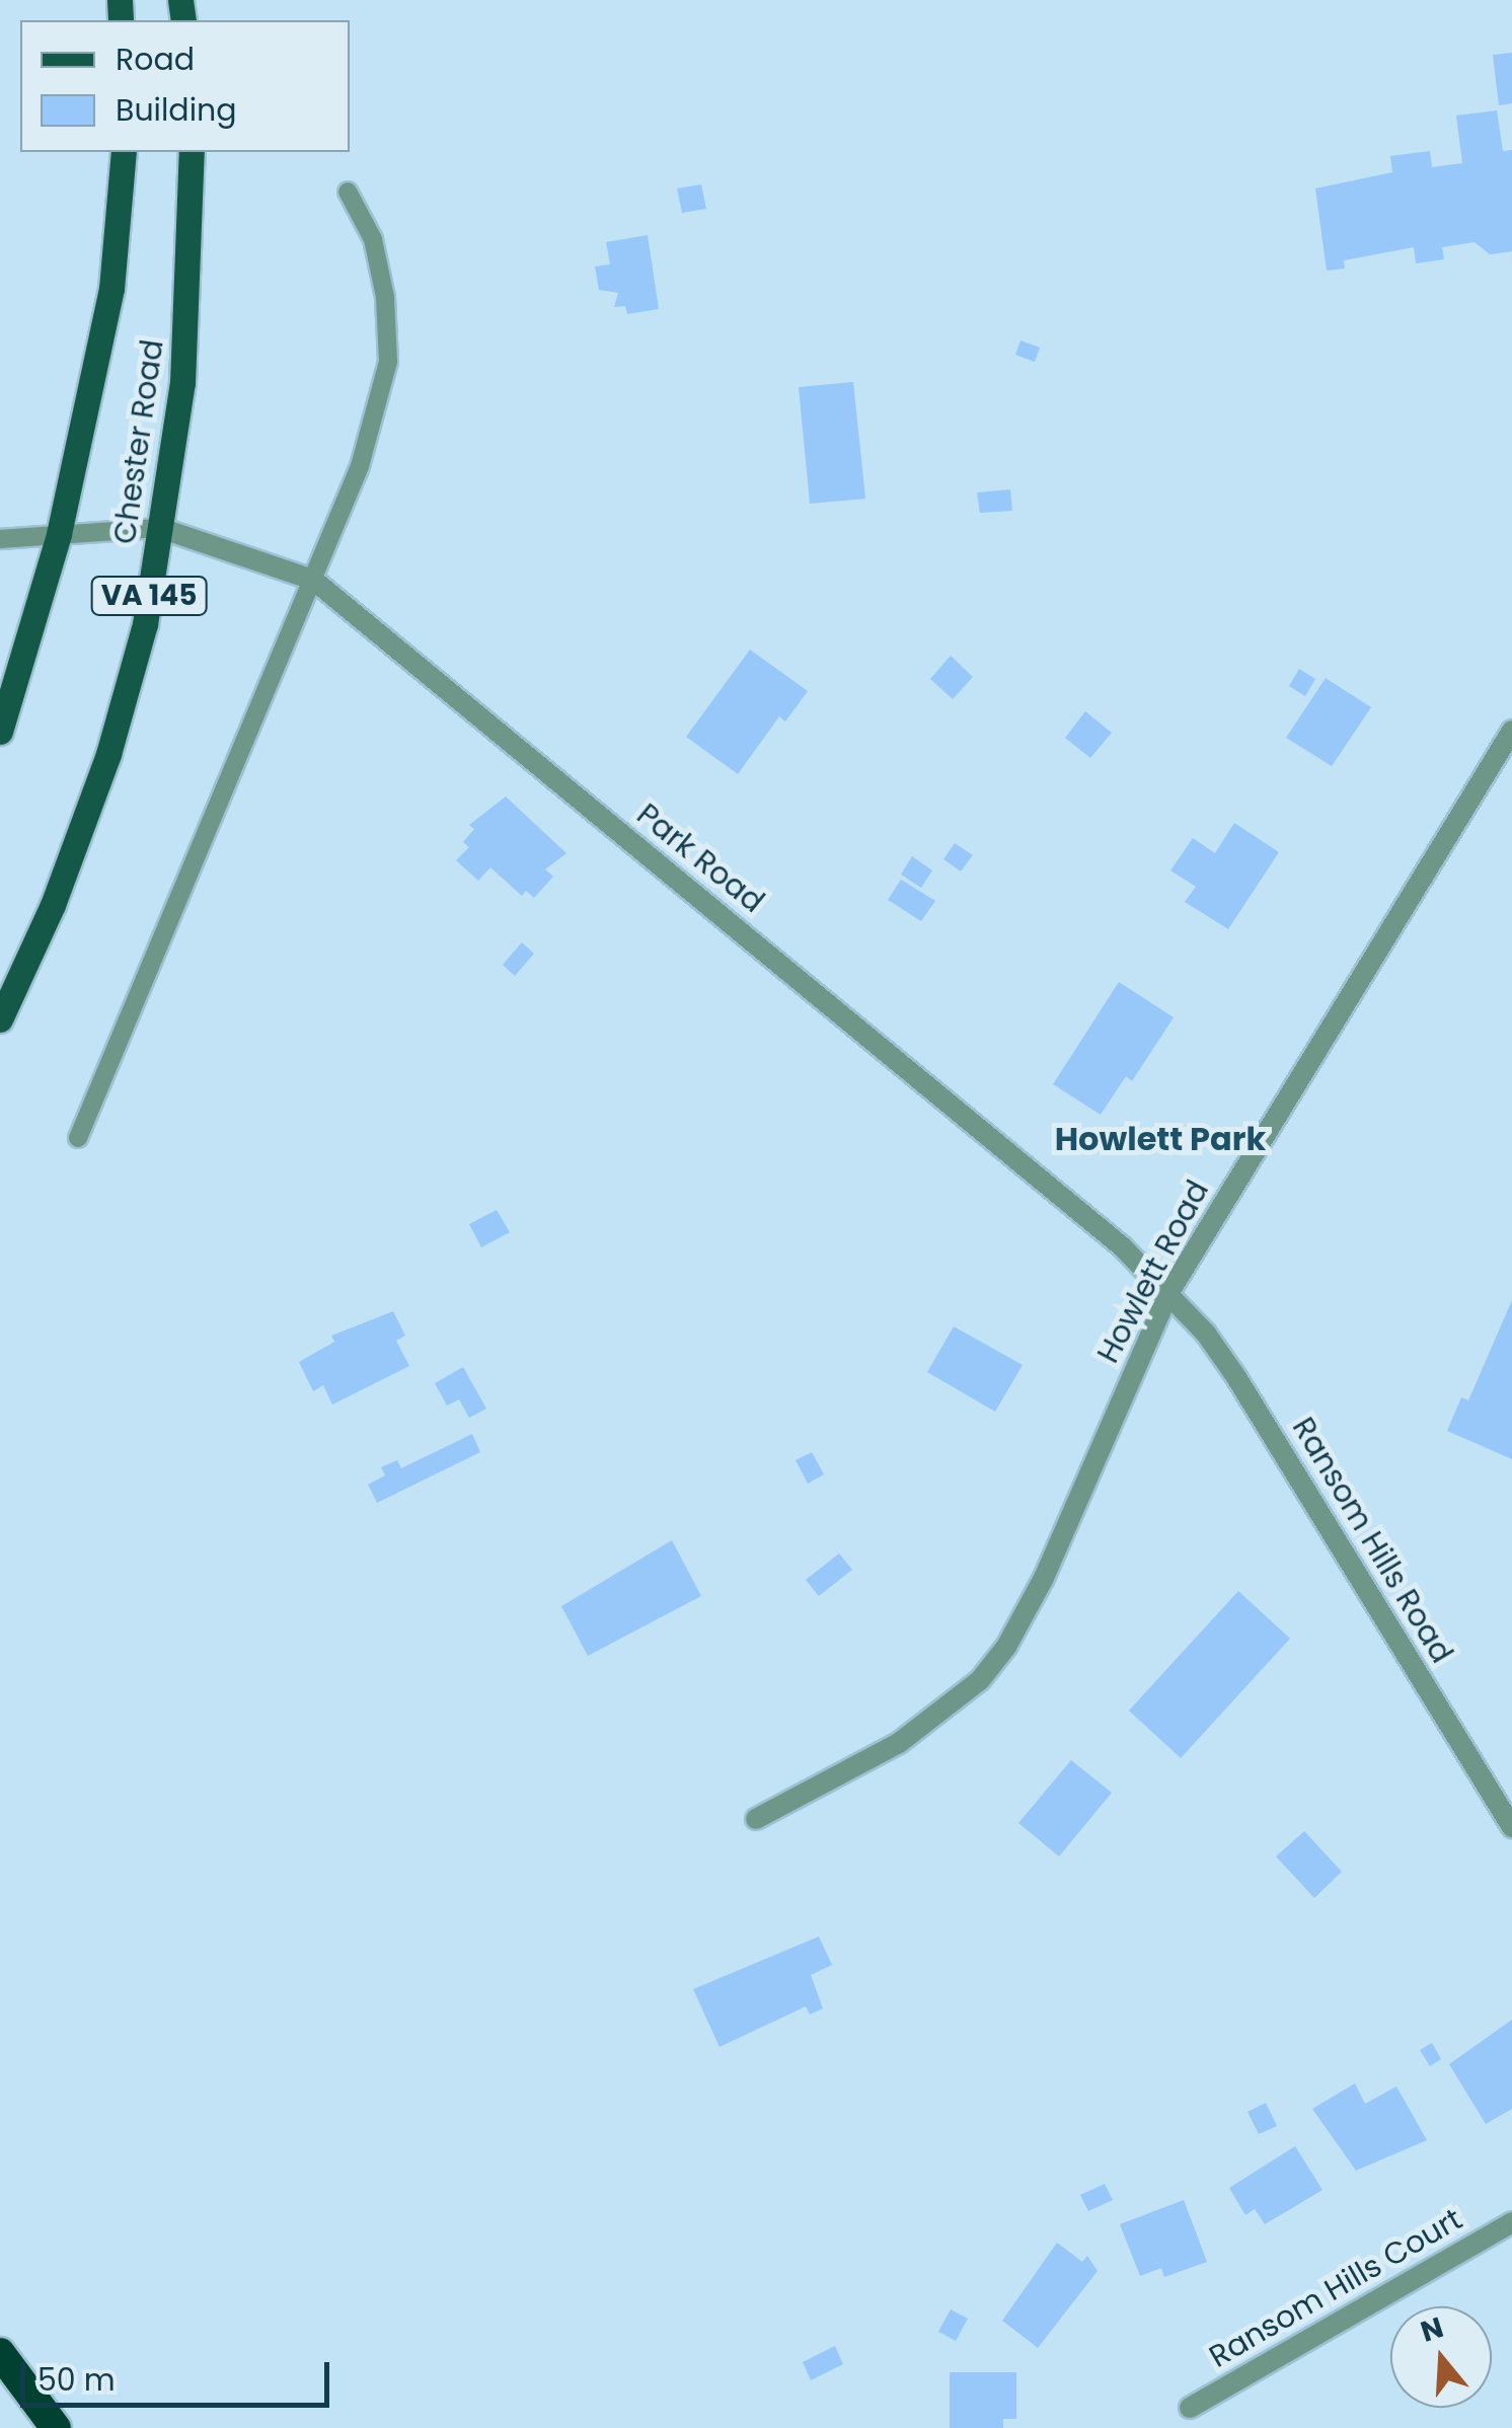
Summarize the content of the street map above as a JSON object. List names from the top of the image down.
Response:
{
  "streets": {
    "main road": ["Chester Road", "VA 145"],
    "street": [
      "Park Road",
      "Howlett Road",
      "Ransom Hills Road",
      "Ransom Hills Court"
    ]
  },
  "crossings": [
    ["Chester Road", "Park Road"],
    ["Park Road", "Howlett Road"],
    ["Park Road", "Ransom Hills Road"],
    ["Howlett Road", "Ransom Hills Road"]
  ],
  "districts": ["Howlett Park"],
  "legend": ["Road", "Building"],
  "scale_bar": "50 m",
  "north": "top"
}
